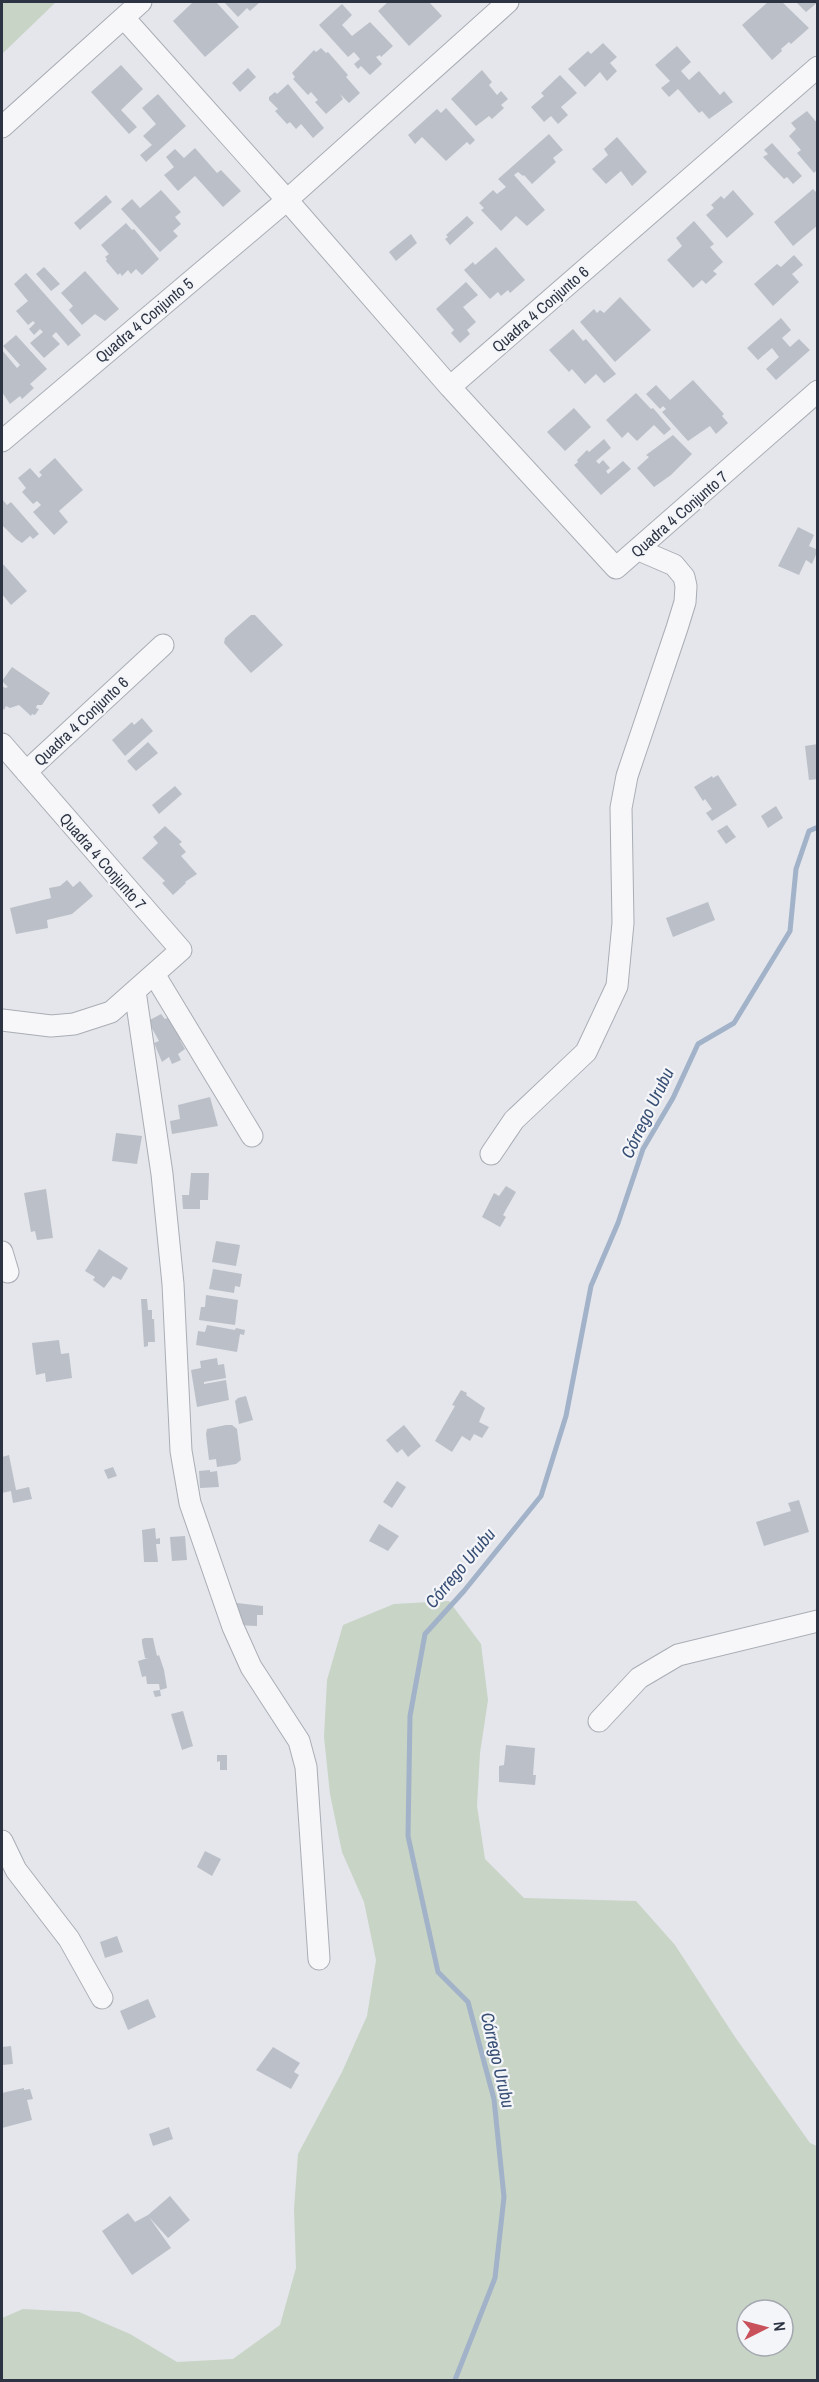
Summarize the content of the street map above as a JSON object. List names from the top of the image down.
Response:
{
  "streets": {
    "street": ["Quadra 4 Conjunto 6", "Quadra 4 Conjunto 5", "Quadra 4 Conjunto 7"]
  },
  "crossings": [
    ["Quadra 4 Conjunto 6", "Quadra 4 Conjunto 7"]
  ],
  "water": ["Córrego Urubu"],
  "north": "right"
}
